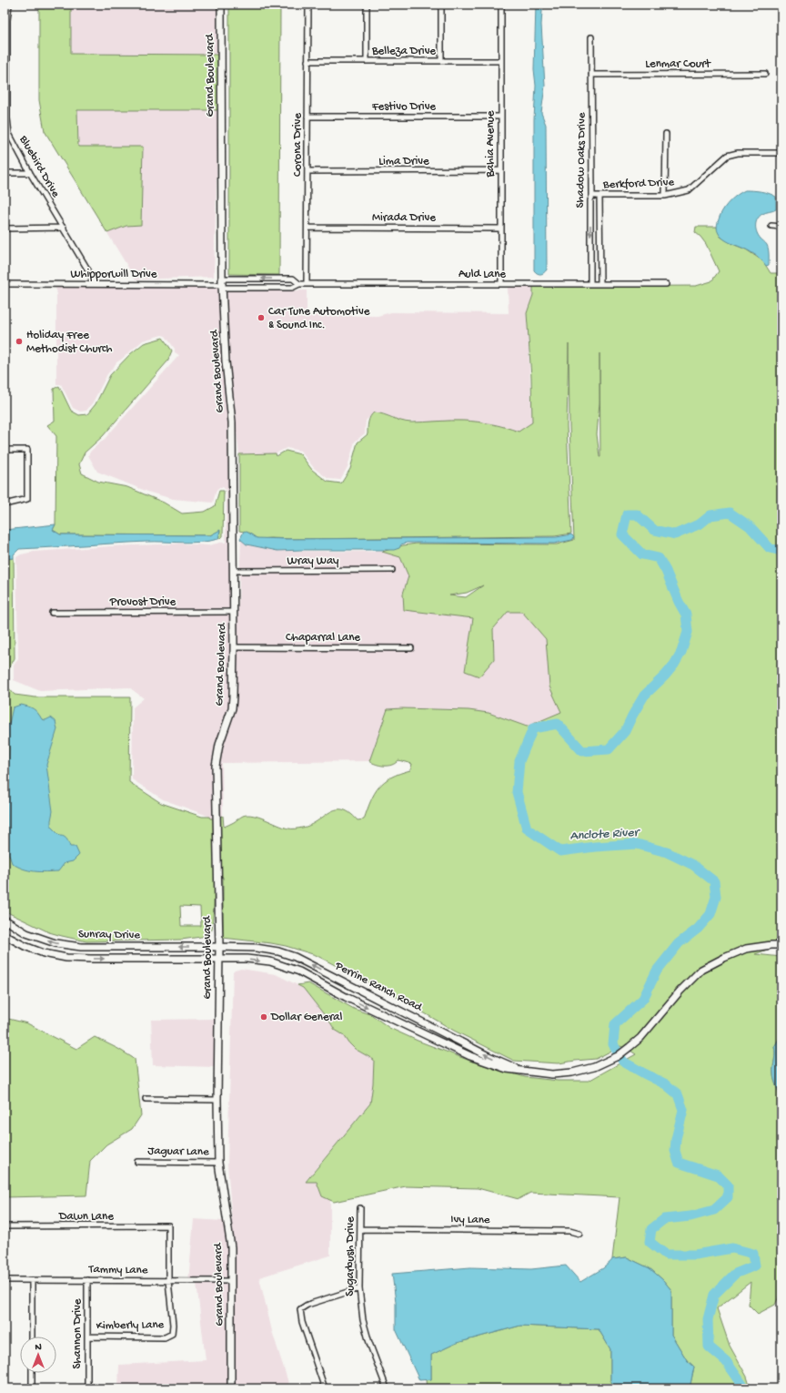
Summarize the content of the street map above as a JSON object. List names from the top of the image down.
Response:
{
  "streets": {
    "street": [
      "Belleza Drive",
      "Lenmar Court",
      "Grand Boulevard",
      "Festivo Drive",
      "Bahia Avenue",
      "Corona Drive",
      "Shadow Oaks Drive",
      "Lima Drive",
      "Bluebird Drive",
      "Berkford Drive",
      "Mirada Drive",
      "Whipporwill Drive",
      "Auld Lane",
      "Wray Way",
      "Provost Drive",
      "Chaparral Lane",
      "Sunray Drive",
      "Perrine Ranch Road",
      "Jaguar Lane",
      "Dawn Lane",
      "Ivy Lane",
      "Sugarbush Drive",
      "Tammy Lane",
      "Kimberly Lane",
      "Shannon Drive"
    ]
  },
  "crossings": [
    ["Belleza Drive", "Bahia Avenue"],
    ["Belleza Drive", "Corona Drive"],
    ["Lenmar Court", "Shadow Oaks Drive"],
    ["Grand Boulevard", "Whipporwill Drive"],
    ["Grand Boulevard", "Auld Lane"],
    ["Grand Boulevard", "Wray Way"],
    ["Grand Boulevard", "Provost Drive"],
    ["Grand Boulevard", "Chaparral Lane"],
    ["Grand Boulevard", "Sunray Drive"],
    ["Grand Boulevard", "Perrine Ranch Road"],
    ["Grand Boulevard", "Jaguar Lane"],
    ["Grand Boulevard", "Tammy Lane"],
    ["Festivo Drive", "Bahia Avenue"],
    ["Festivo Drive", "Corona Drive"],
    ["Bahia Avenue", "Lima Drive"],
    ["Bahia Avenue", "Mirada Drive"],
    ["Bahia Avenue", "Auld Lane"],
    ["Corona Drive", "Lima Drive"],
    ["Corona Drive", "Mirada Drive"],
    ["Corona Drive", "Auld Lane"],
    ["Shadow Oaks Drive", "Berkford Drive"],
    ["Shadow Oaks Drive", "Auld Lane"],
    ["Bluebird Drive", "Whipporwill Drive"],
    ["Whipporwill Drive", "Auld Lane"],
    ["Sunray Drive", "Perrine Ranch Road"],
    ["Dawn Lane", "Tammy Lane"],
    ["Dawn Lane", "Kimberly Lane"],
    ["Ivy Lane", "Sugarbush Drive"],
    ["Tammy Lane", "Kimberly Lane"],
    ["Tammy Lane", "Shannon Drive"],
    ["Kimberly Lane", "Shannon Drive"]
  ],
  "water": ["Anclote River"],
  "places": ["Car Tune Automotive & Sound Inc.", "Holiday Free Methodist Church", "Dollar General"],
  "north": "top"
}
